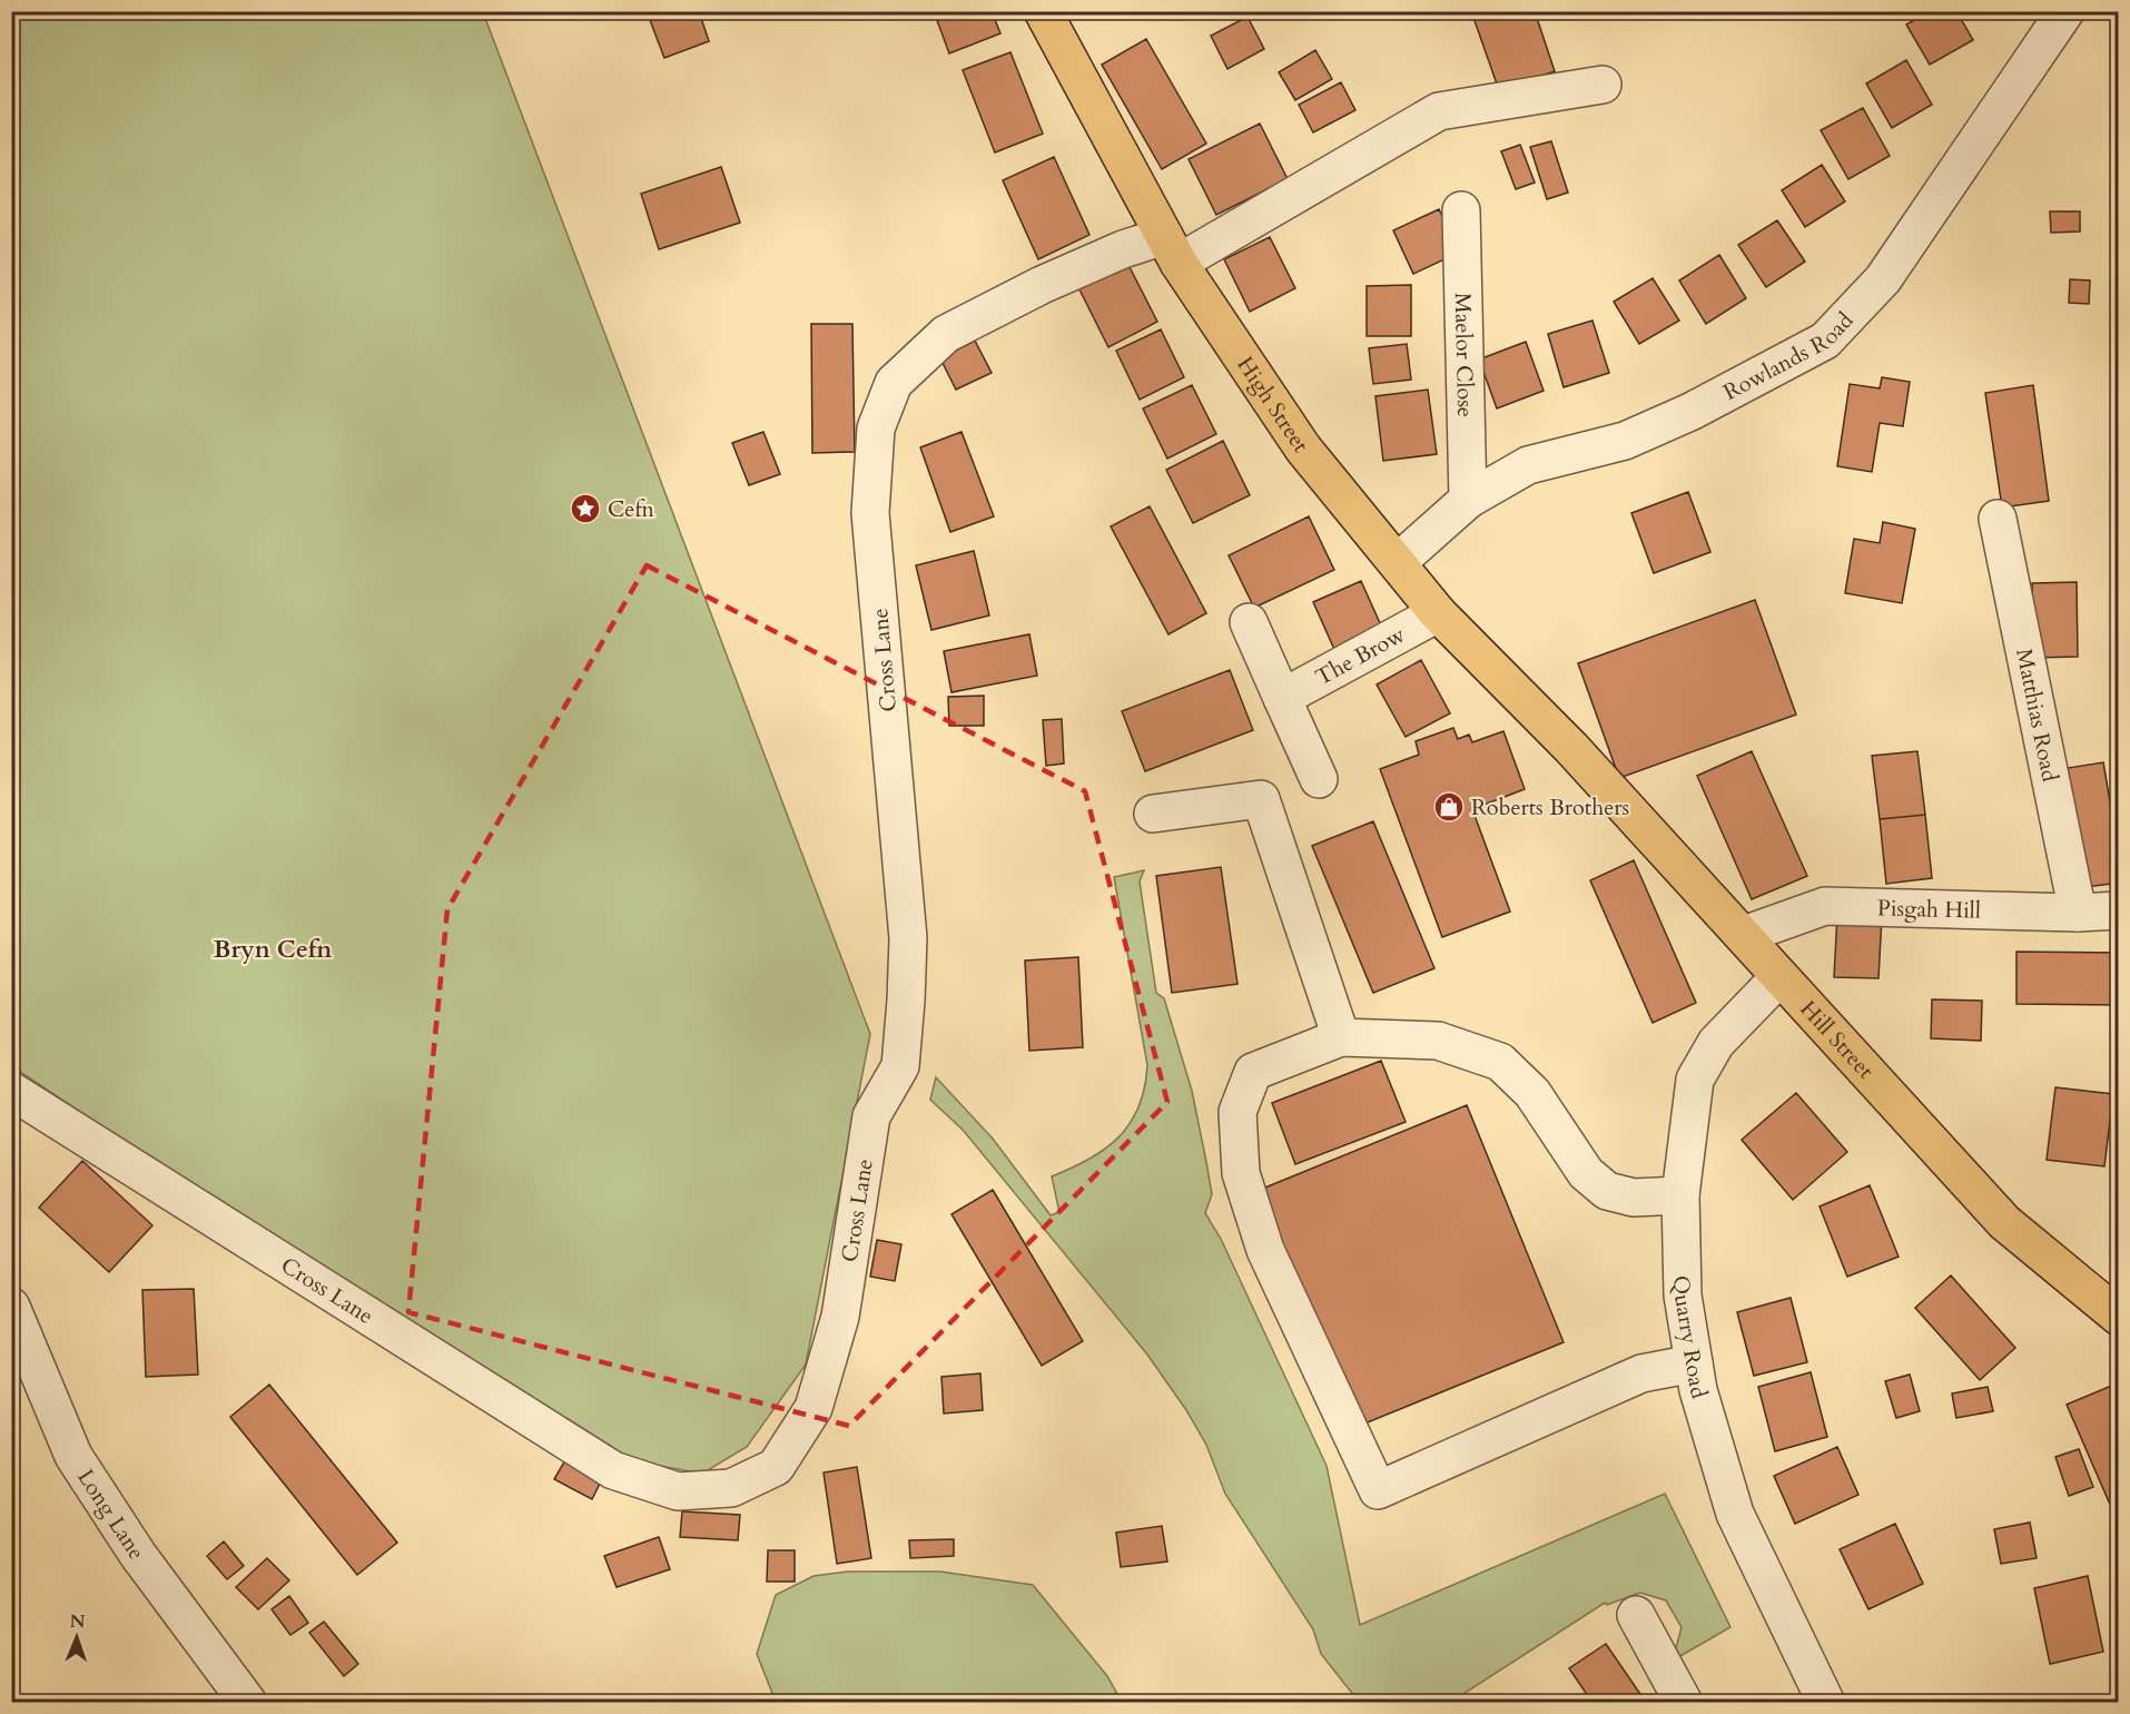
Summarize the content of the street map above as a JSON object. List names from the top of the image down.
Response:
{
  "streets": {
    "main road": ["High Street", "Hill Street"],
    "street": [
      "Rowlands Road",
      "Maelor Close",
      "The Brow",
      "Cross Lane",
      "Matthias Road",
      "Pisgah Hill",
      "Quarry Road",
      "Long Lane"
    ]
  },
  "crossings": [
    ["Rowlands Road", "Maelor Close"],
    ["Rowlands Road", "High Street"],
    ["High Street", "The Brow"],
    ["High Street", "Cross Lane"],
    ["High Street", "Hill Street"],
    ["Matthias Road", "Pisgah Hill"],
    ["Pisgah Hill", "Hill Street"],
    ["Hill Street", "Quarry Road"]
  ],
  "districts": ["Bryn Cefn"],
  "places": {
    "place": ["Cefn"],
    "shop": ["Roberts Brothers"]
  },
  "north": "top"
}
